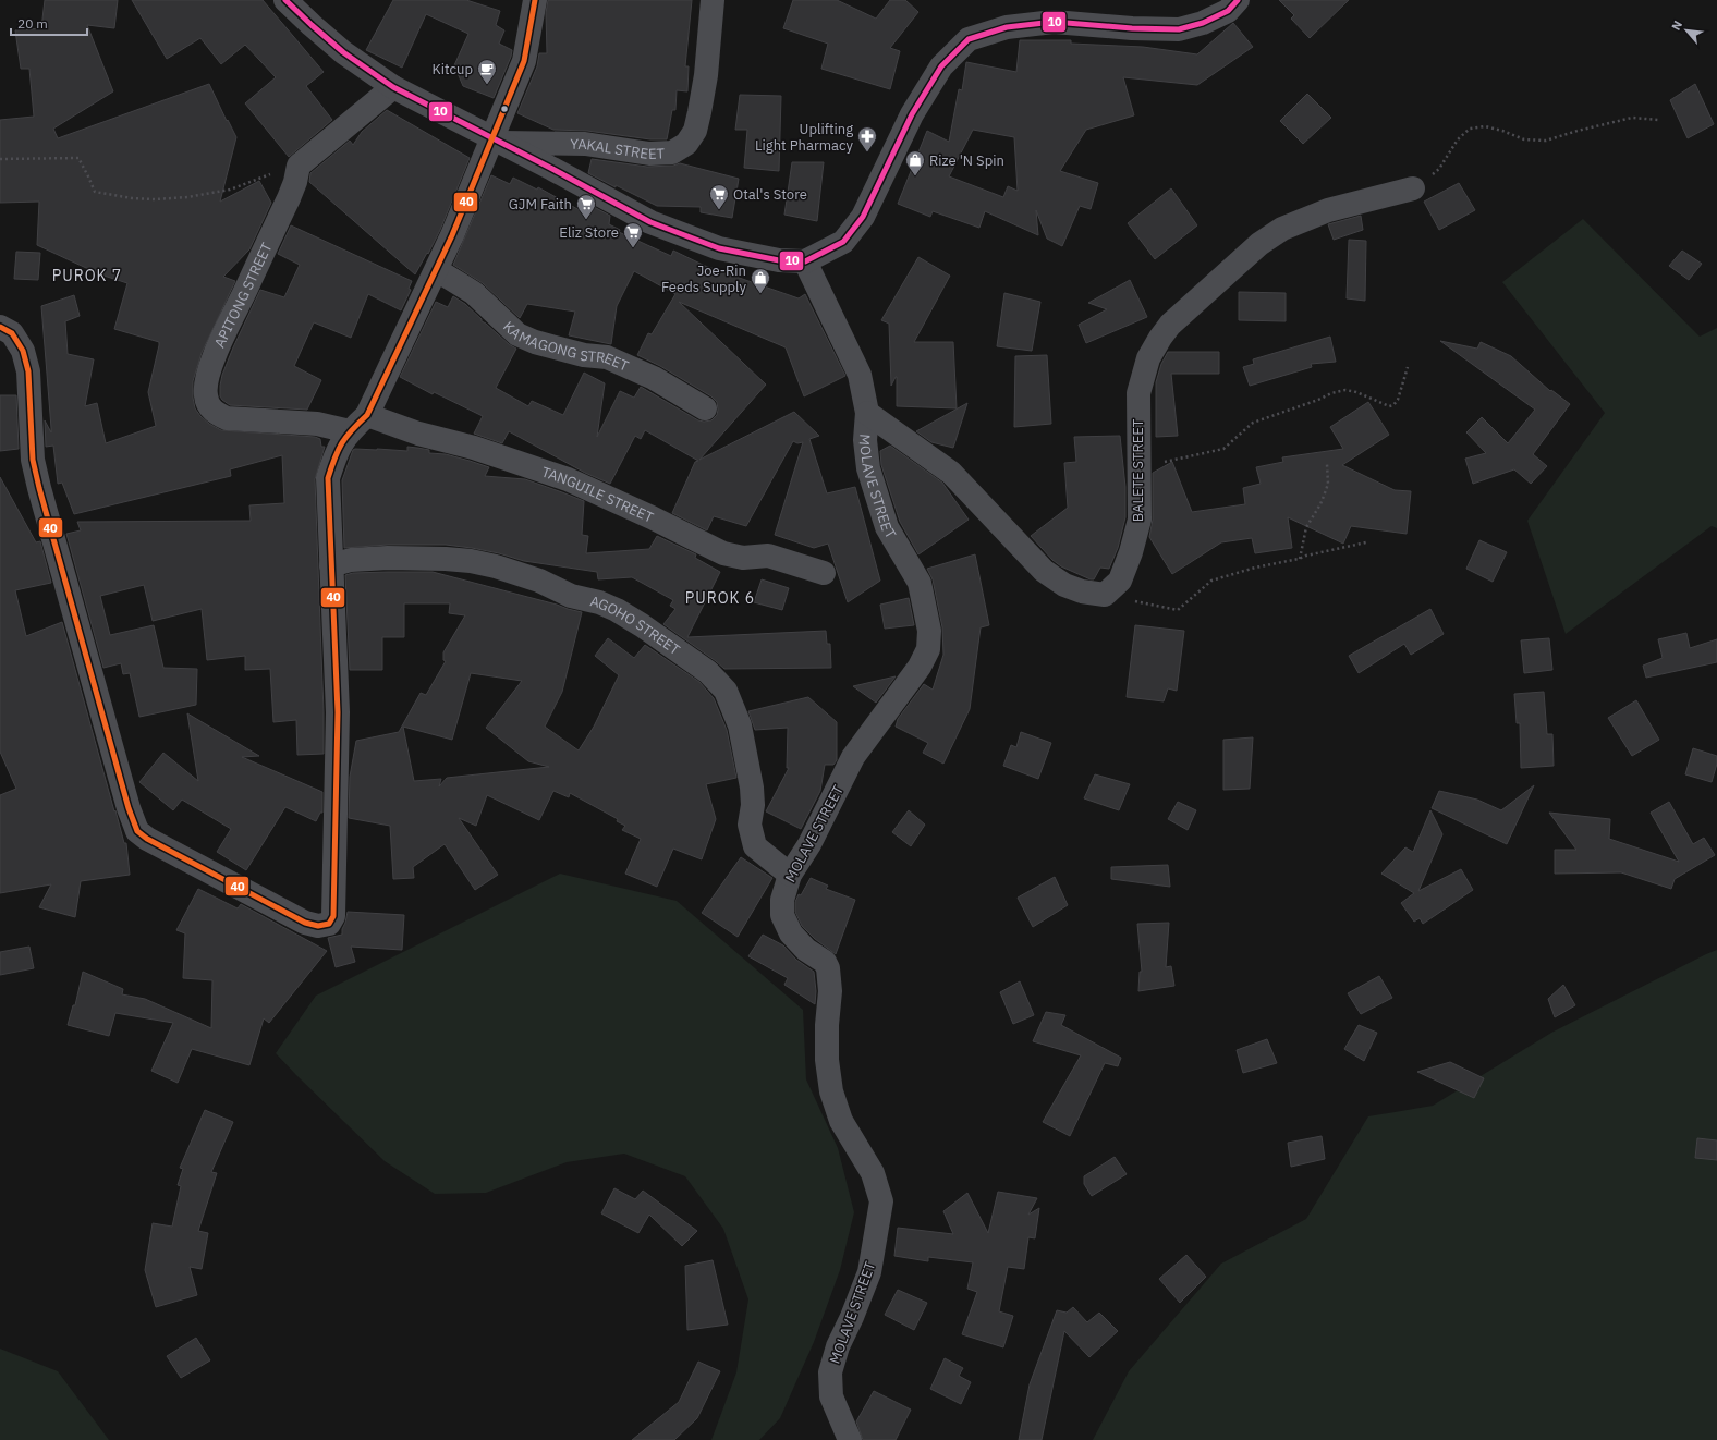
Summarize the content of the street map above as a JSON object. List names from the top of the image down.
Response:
{
  "streets": {
    "street": [
      "YAKAL STREET",
      "APITONG STREET",
      "KAMAGONG STREET",
      "BALETE STREET",
      "MOLAVE STREET",
      "TANGUILE STREET",
      "AGOHO STREET"
    ]
  },
  "crossings": [
    ["MOLAVE STREET", "AGOHO STREET"]
  ],
  "districts": ["PUROK 7", "PUROK 6"],
  "places": {
    "cafe": ["Kitcup"],
    "pharmacy": ["Uplifting Light Pharmacy"],
    "shop": ["Rize 'N Spin", "Joe-Rin Feeds Supply"],
    "supermarket": ["Otal's Store", "GJM Faith", "Eliz Store"]
  },
  "lines": ["transit line 10", "transit line 40"],
  "scale_bar": "20 m",
  "north": "top left"
}
